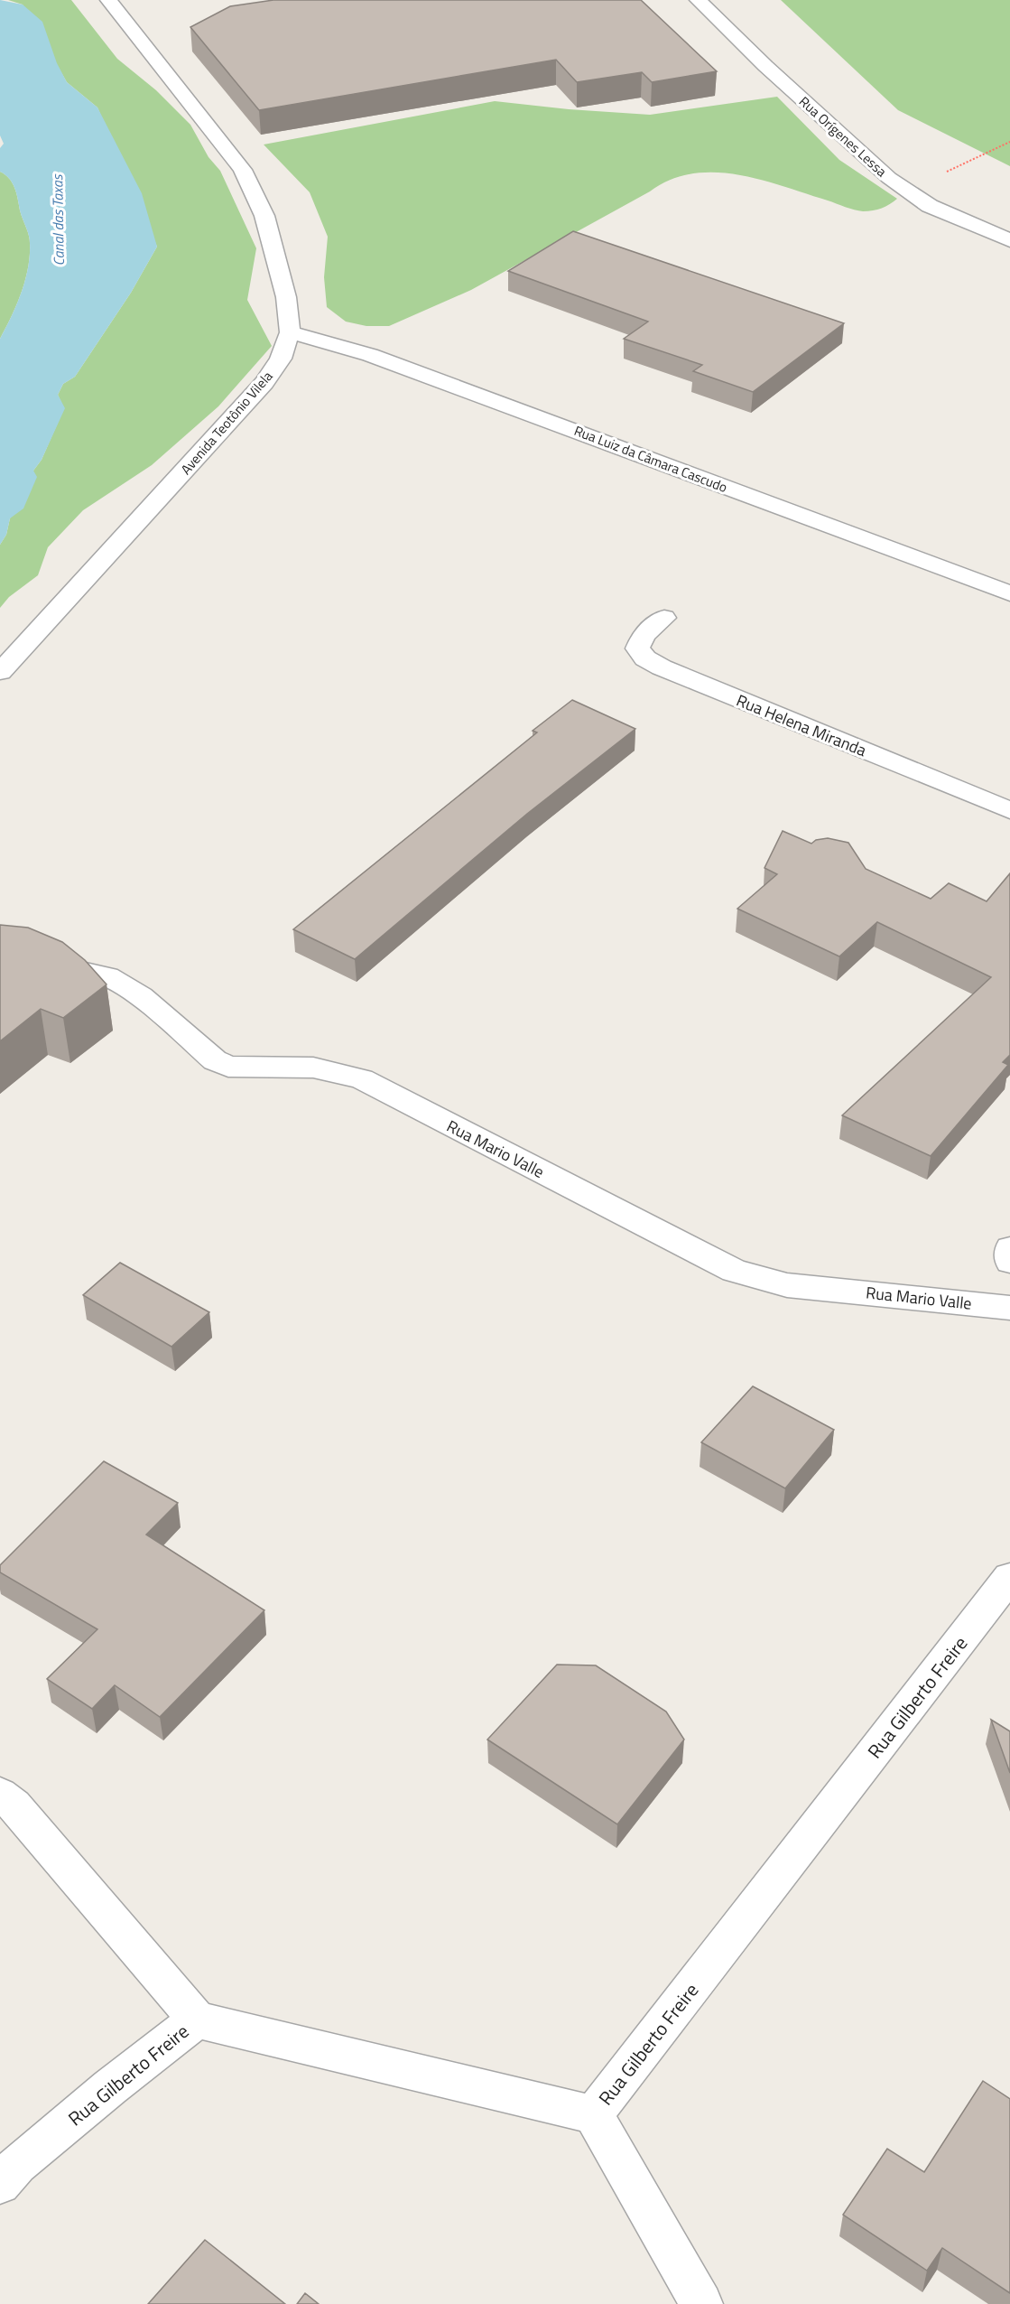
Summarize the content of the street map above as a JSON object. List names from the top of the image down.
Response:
{
  "streets": {
    "street": [
      "Rua Orígenes Lessa",
      "Avenida Teotônio Vilela",
      "Rua Luiz da Câmara Cascudo",
      "Rua Helena Miranda",
      "Rua Mario Valle",
      "Rua Gilberto Freire"
    ]
  },
  "crossings": [
    ["Avenida Teotônio Vilela", "Rua Luiz da Câmara Cascudo"]
  ],
  "water": ["Canal das Taxas"]
}
